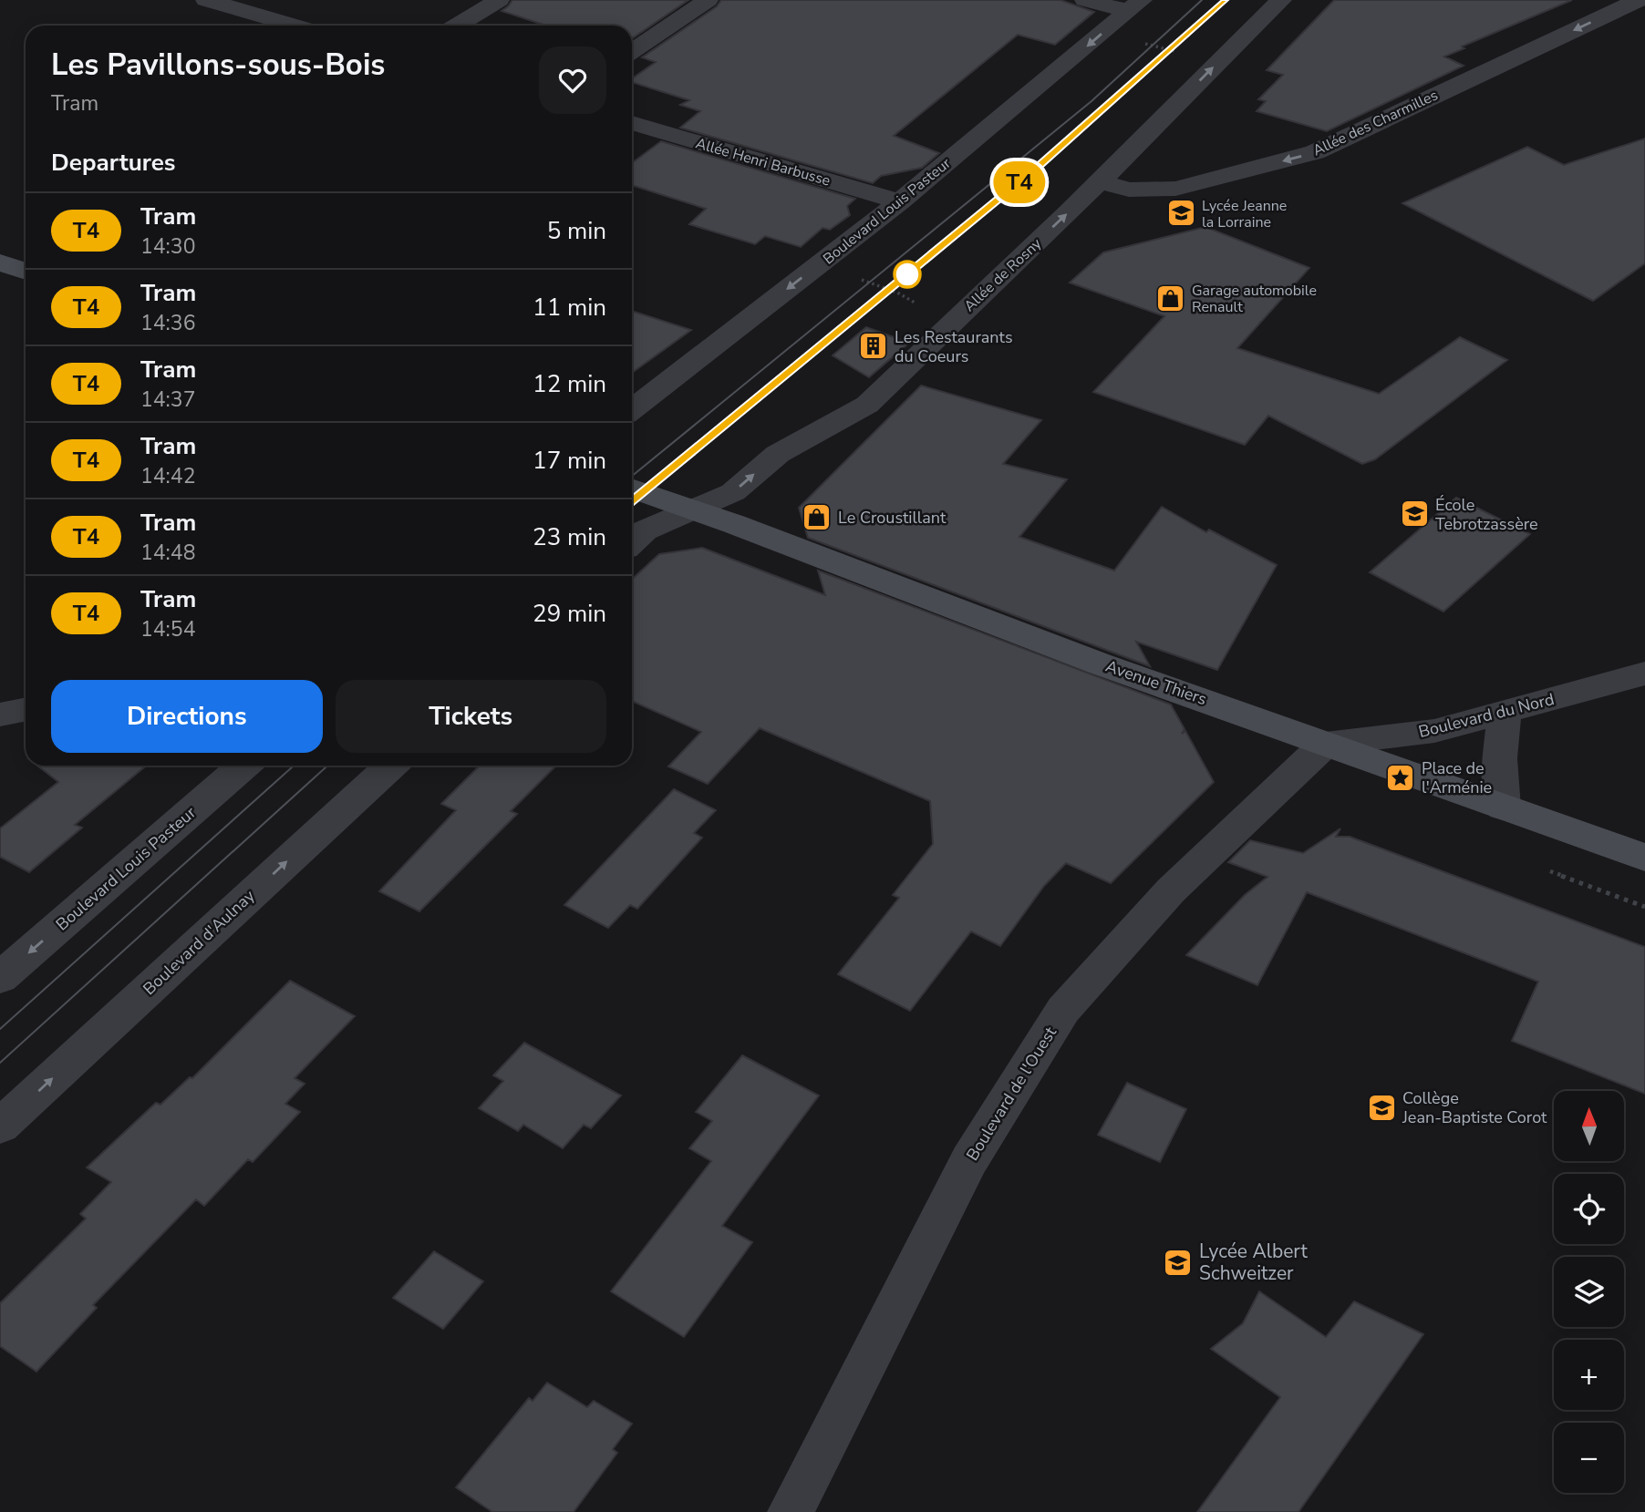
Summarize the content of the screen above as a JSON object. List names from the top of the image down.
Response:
{
  "streets": {
    "main road": ["Avenue Thiers"],
    "street": [
      "Allée des Charmilles",
      "Allée Henri Barbusse",
      "Boulevard Louis Pasteur",
      "Allée de Rosny",
      "Boulevard du Nord",
      "Boulevard d'Aulnay",
      "Boulevard de l'Ouest"
    ]
  },
  "crossings": [
    ["Allée des Charmilles", "Allée de Rosny"],
    ["Allée Henri Barbusse", "Boulevard Louis Pasteur"],
    ["Allée de Rosny", "Avenue Thiers"],
    ["Avenue Thiers", "Boulevard du Nord"],
    ["Avenue Thiers", "Boulevard de l'Ouest"],
    ["Boulevard du Nord", "Boulevard de l'Ouest"]
  ],
  "one_way": [
    "Allée des Charmilles",
    "Boulevard Louis Pasteur",
    "Allée de Rosny",
    "Boulevard d'Aulnay"
  ],
  "places": {
    "school or university": [
      "Lycée Jeanne la Lorraine",
      "École Tebrotzassère",
      "Collège Jean-Baptiste Corot",
      "Lycée Albert Schweitzer"
    ],
    "shop": ["Garage automobile Renault", "Le Croustillant"],
    "building": ["Les Restaurants du Coeurs"],
    "place": ["Place de l'Arménie"]
  },
  "lines": ["tram line T4"],
  "north": "top",
  "page": {
    "on_map": "T4",
    "heading": [
      ["Les Pavillons-sous-Bois", "Tram"],
      "Departures"
    ],
    "list": [
      {
        "mark": "T4",
        "name": "Tram",
        "note": "14:30",
        "value": "5 min"
      },
      {
        "mark": "T4",
        "name": "Tram",
        "note": "14:36",
        "value": "11 min"
      },
      {
        "mark": "T4",
        "name": "Tram",
        "note": "14:37",
        "value": "12 min"
      },
      {
        "mark": "T4",
        "name": "Tram",
        "note": "14:42",
        "value": "17 min"
      },
      {
        "mark": "T4",
        "name": "Tram",
        "note": "14:48",
        "value": "23 min"
      },
      {
        "mark": "T4",
        "name": "Tram",
        "note": "14:54",
        "value": "29 min"
      }
    ],
    "buttons": ["Directions", "Tickets"],
    "map_buttons": ["+", "−"]
  }
}
